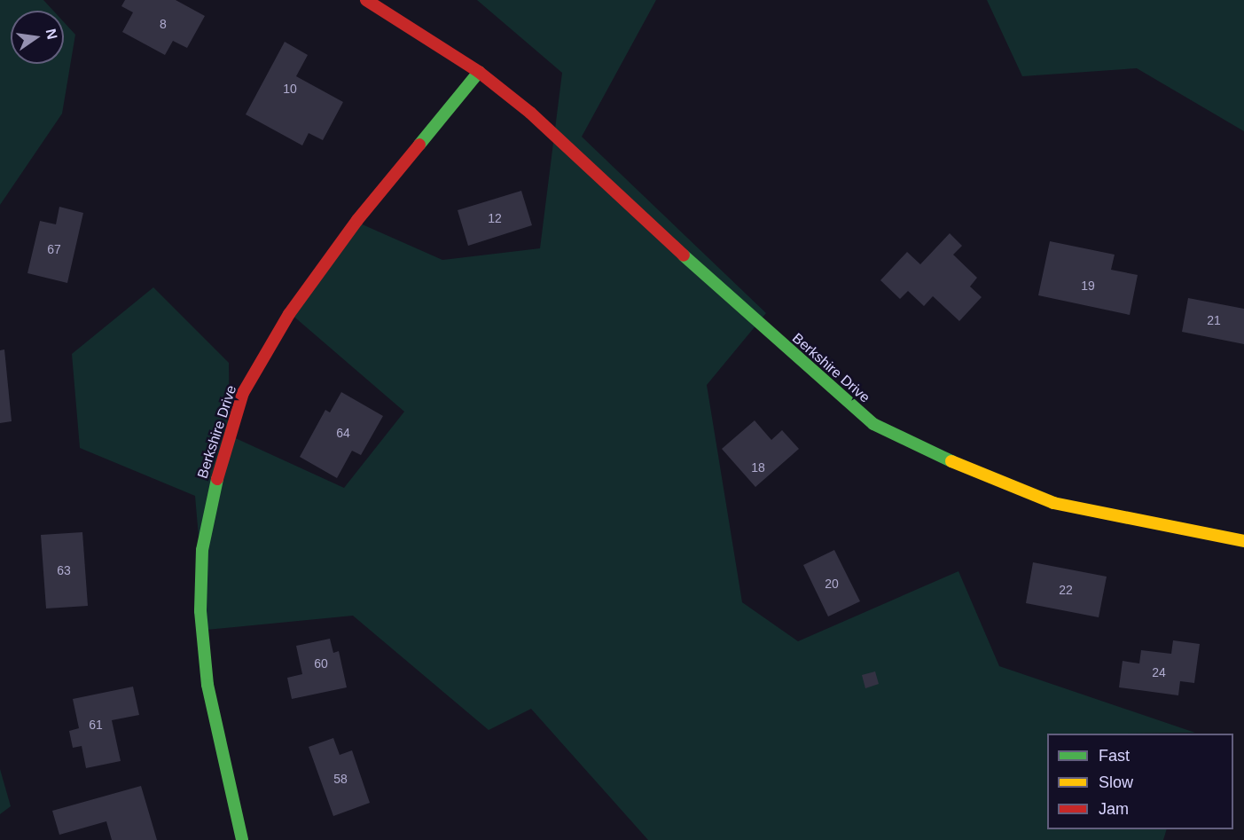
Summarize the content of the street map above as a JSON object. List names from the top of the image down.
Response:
{
  "streets": {
    "street": ["Berkshire Drive"]
  },
  "house_numbers": [
    "8",
    "10",
    "12",
    "67",
    "19",
    "21",
    "64",
    "18",
    "63",
    "20",
    "22",
    "60",
    "24",
    "61",
    "58"
  ],
  "legend": ["Fast", "Slow", "Jam"],
  "north": "right"
}
